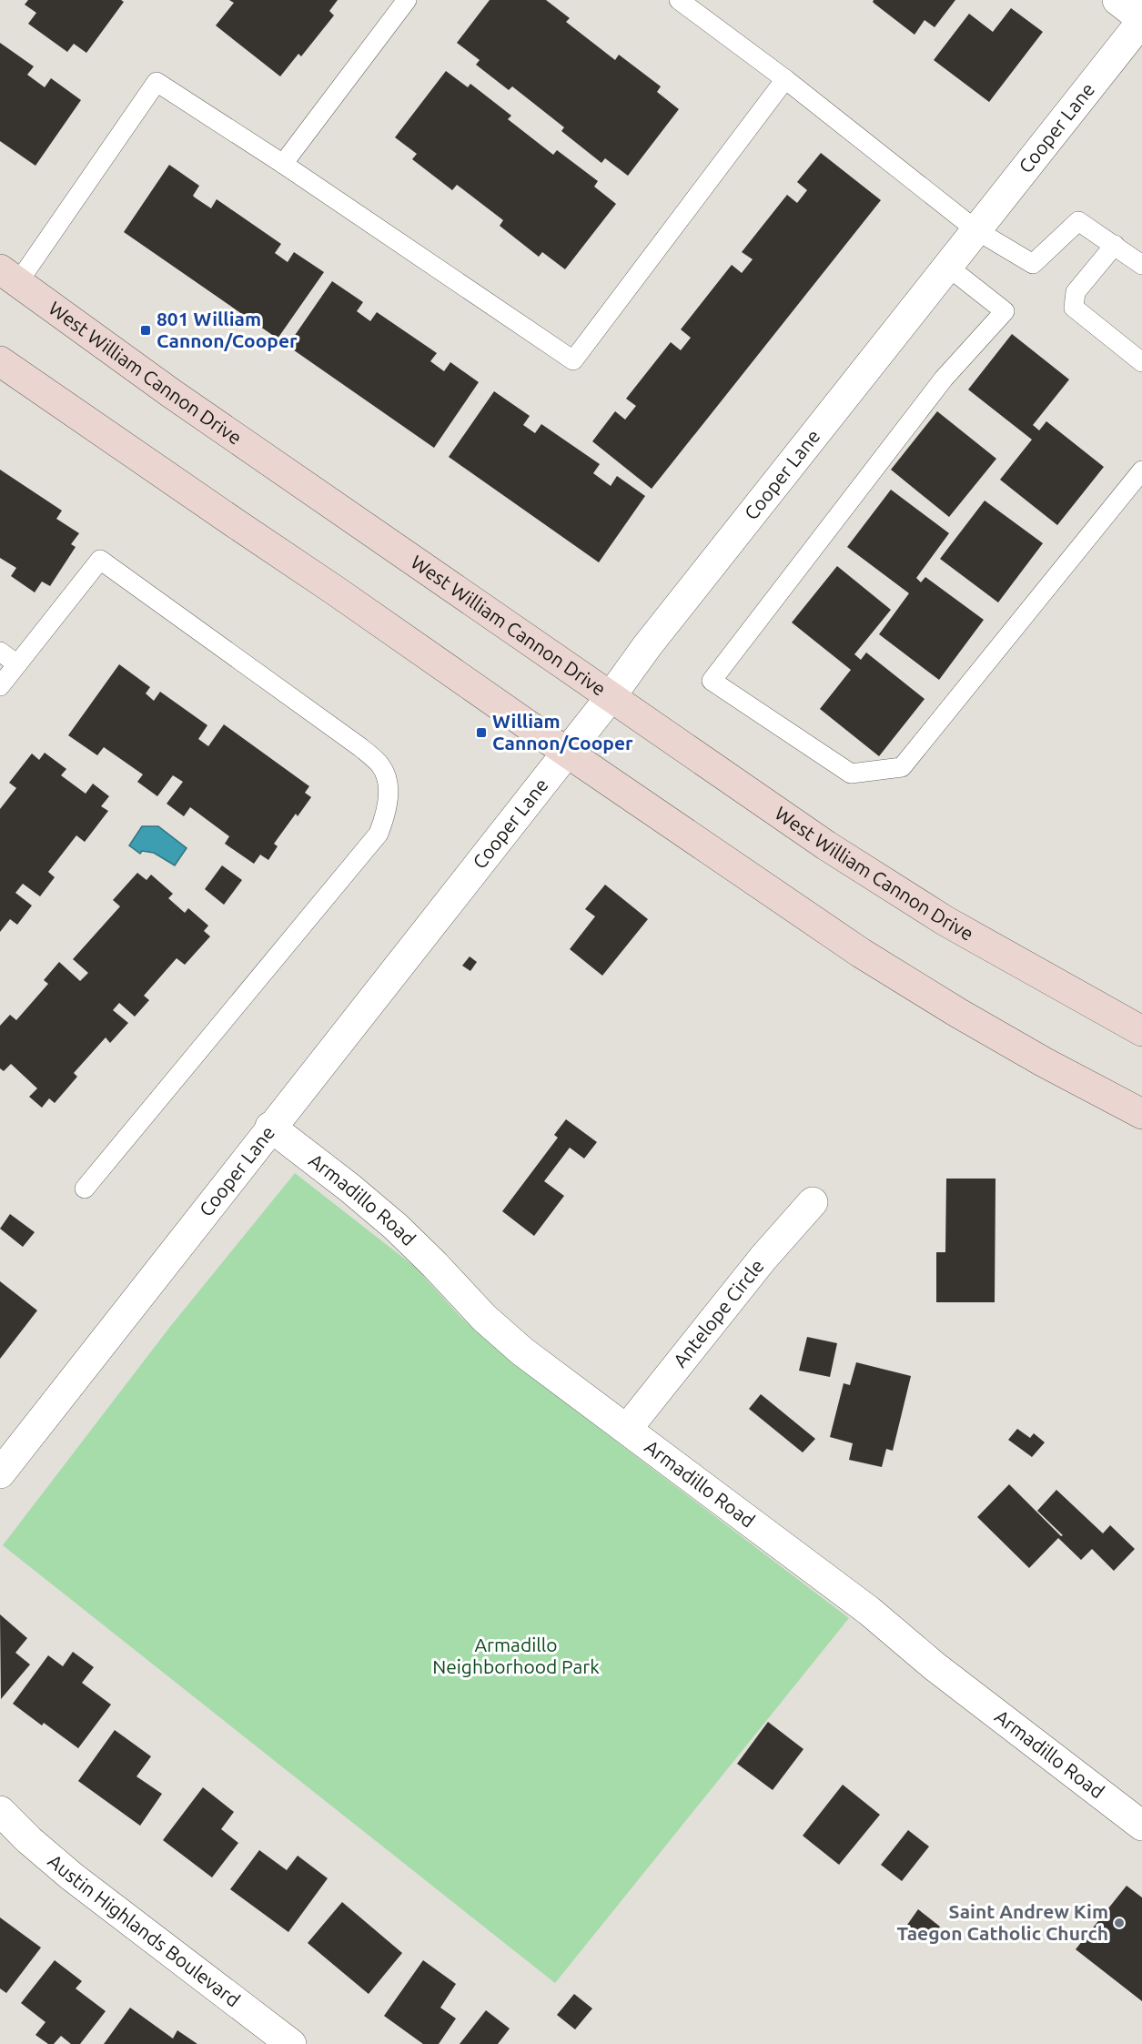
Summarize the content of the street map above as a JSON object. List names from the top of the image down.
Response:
{
  "streets": {
    "main road": ["West William Cannon Drive"],
    "street": [
      "Cooper Lane",
      "Armadillo Road",
      "Antelope Circle",
      "Austin Highlands Boulevard"
    ]
  },
  "crossings": [
    ["Cooper Lane", "West William Cannon Drive"],
    ["Cooper Lane", "Armadillo Road"],
    ["Armadillo Road", "Antelope Circle"]
  ],
  "parks": ["Armadillo Neighborhood Park"],
  "places": {
    "transit": ["801 William Cannon/Cooper", "William Cannon/Cooper"],
    "other": ["Saint Andrew Kim Taegon Catholic Church"]
  }
}
